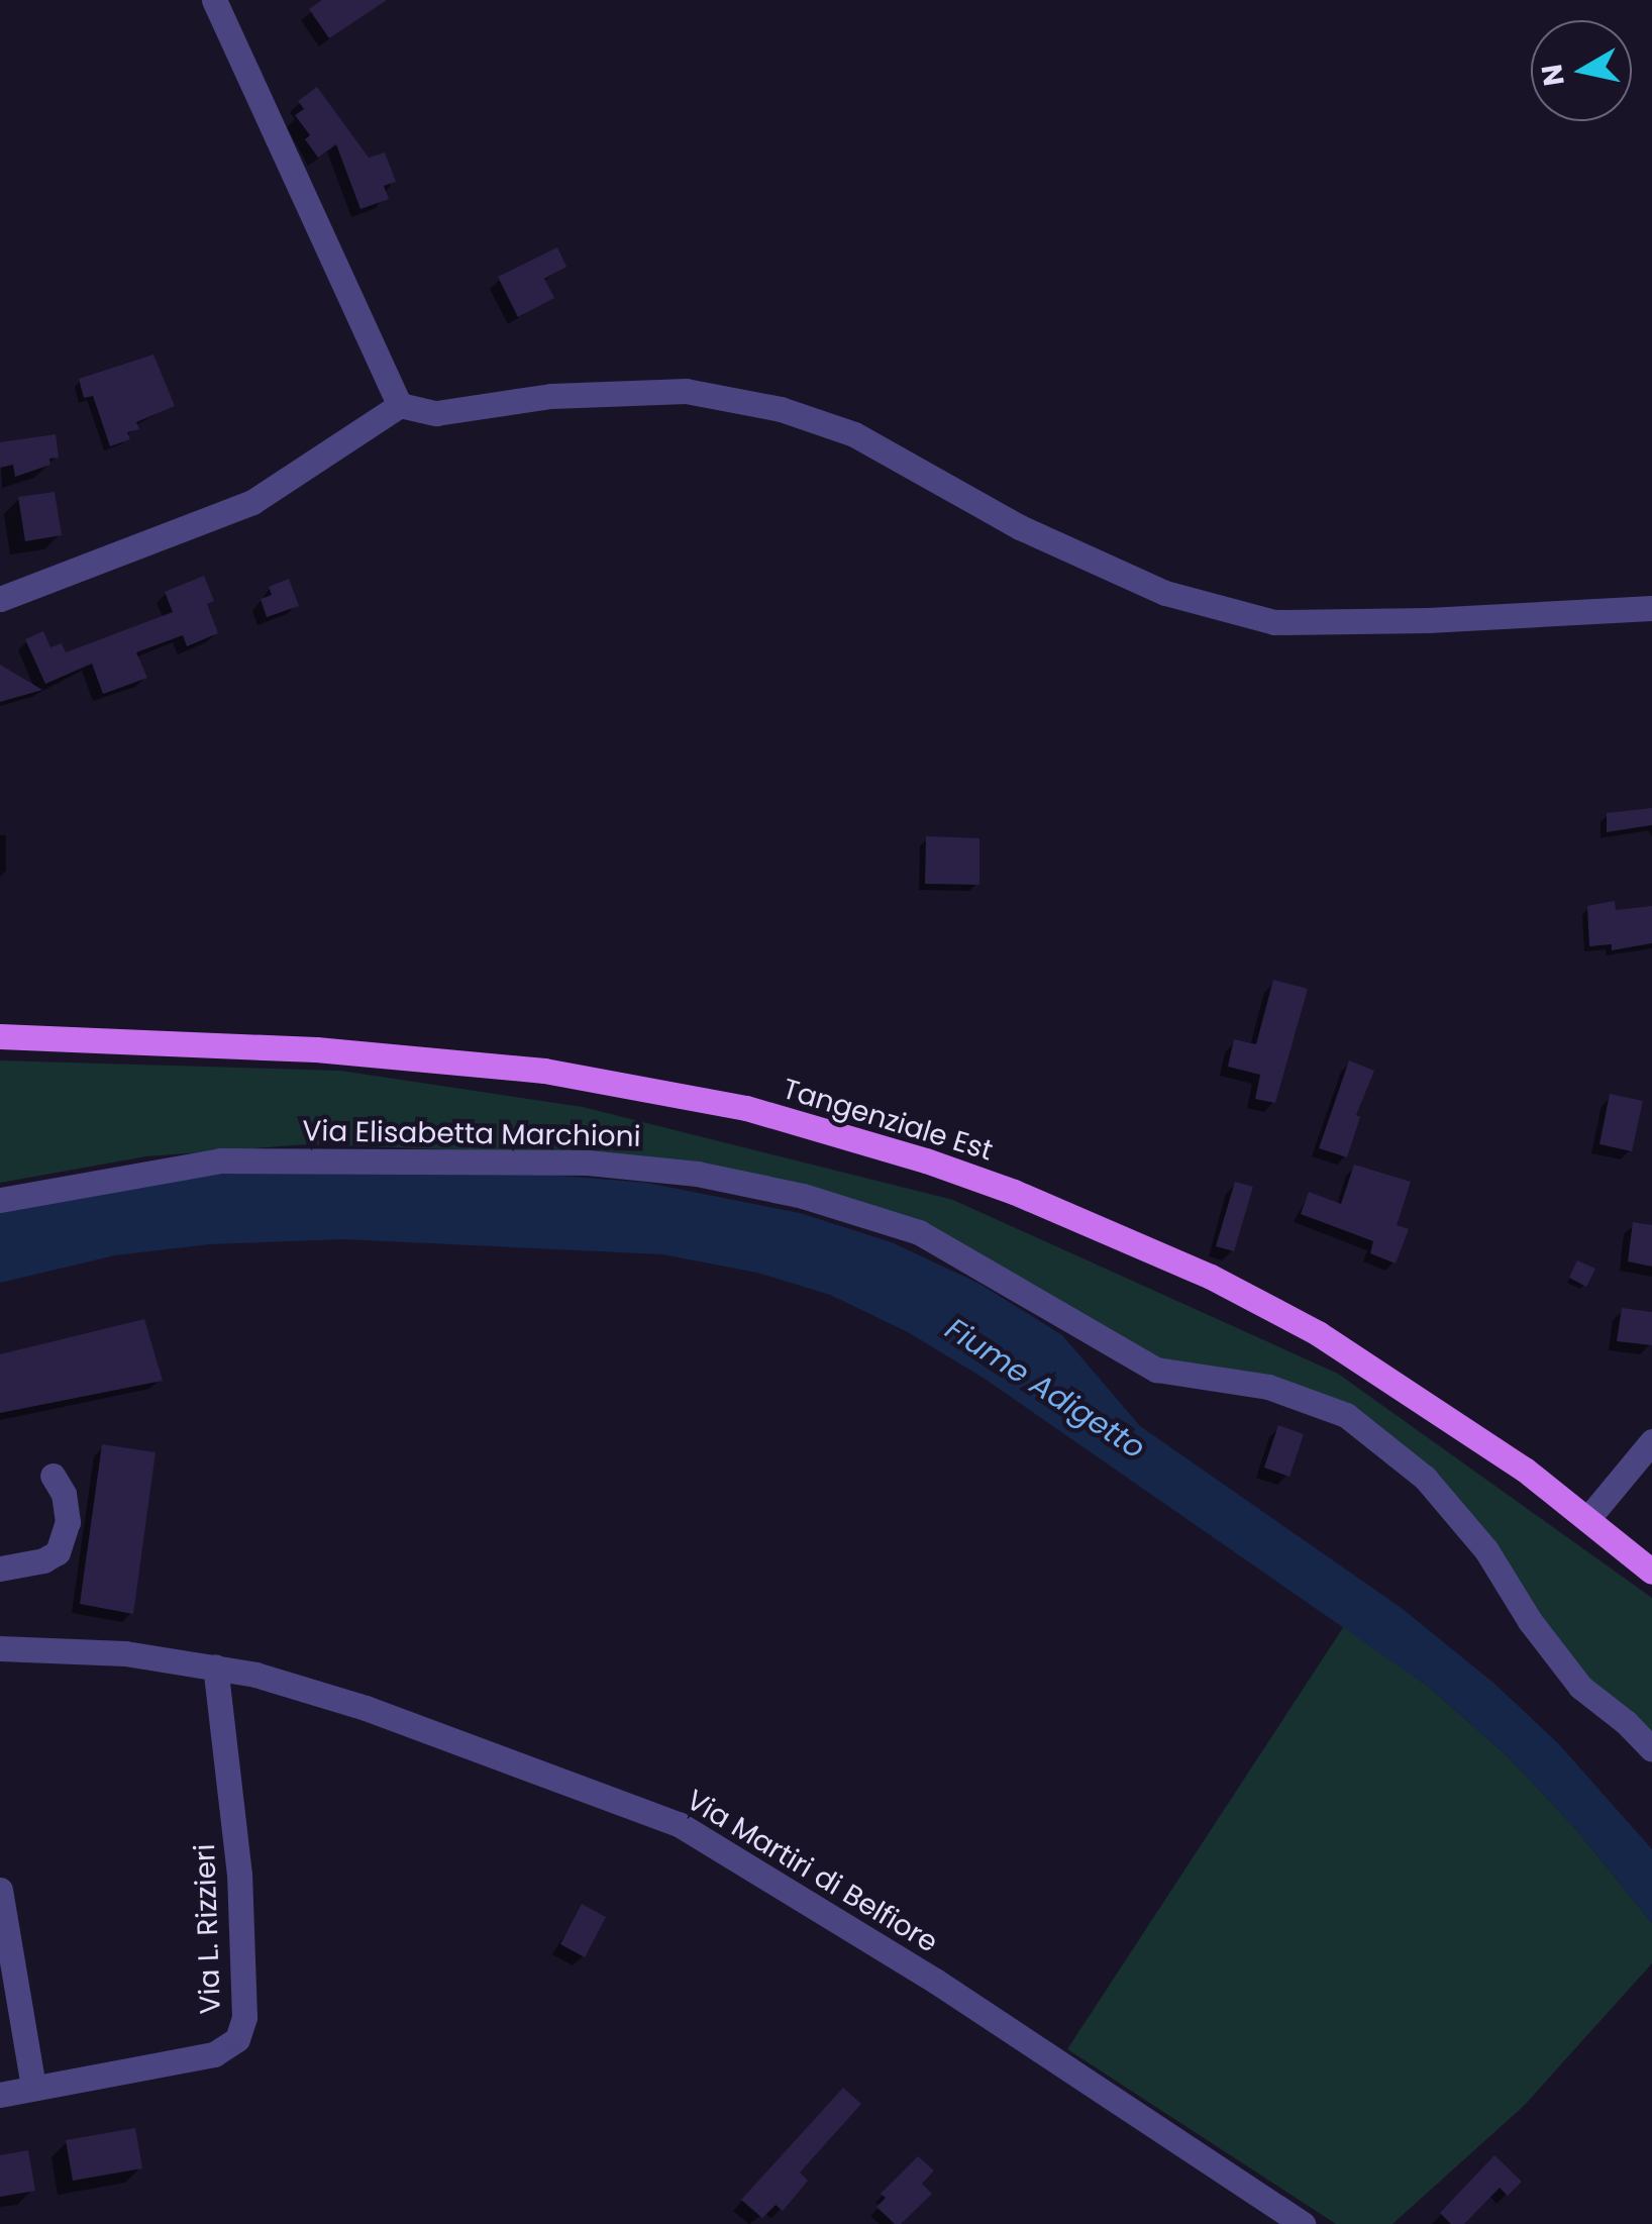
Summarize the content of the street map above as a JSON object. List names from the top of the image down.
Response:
{
  "streets": {
    "main road": ["Tangenziale Est"],
    "street": ["Via Elisabetta Marchioni", "Via Martiri di Belfiore", "Via L. Rizzieri"]
  },
  "crossings": [
    ["Via Martiri di Belfiore", "Via L. Rizzieri"]
  ],
  "water": ["Fiume Adigetto"],
  "north": "left"
}
